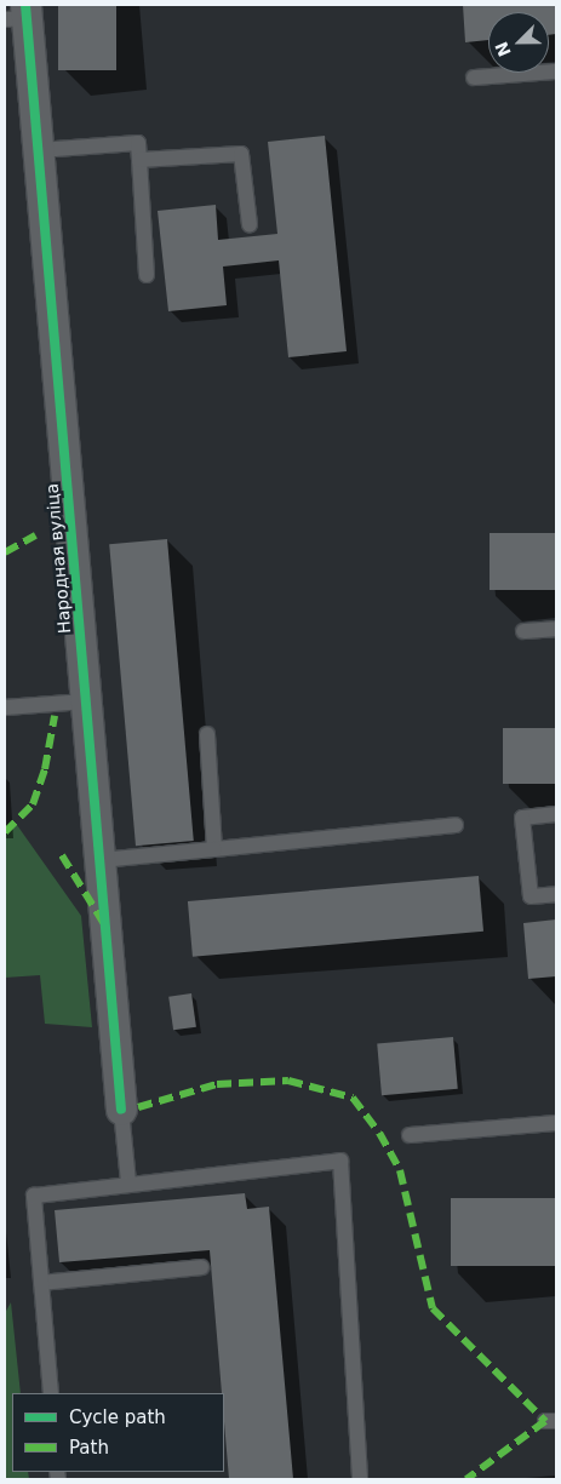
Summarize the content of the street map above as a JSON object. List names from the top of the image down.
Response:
{
  "streets": {
    "street": ["Народная вуліца"]
  },
  "legend": ["Cycle path", "Path"],
  "north": "bottom left"
}
